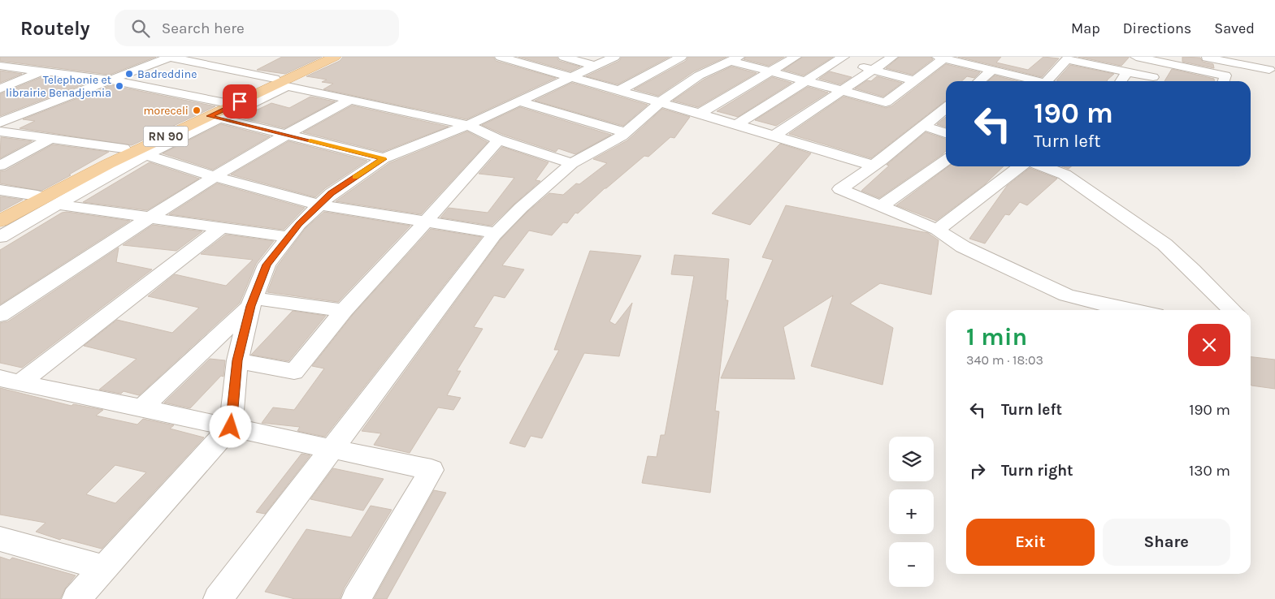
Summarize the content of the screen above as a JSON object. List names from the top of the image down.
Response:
{
  "streets": {
    "main road": ["RN 90"]
  },
  "places": ["Badreddine", "Telephonie et librairie Benadjemia", "moreceli"],
  "page": {
    "header": "Routely",
    "search": "Search here",
    "nav": ["Map", "Directions", "Saved"],
    "turn": ["190 m", "Turn left"],
    "heading": ["1 min", "340 m · 18:03"],
    "list": [
      {
        "name": "Turn left",
        "value": "190 m"
      },
      {
        "name": "Turn right",
        "value": "130 m"
      }
    ],
    "map_buttons": ["+", "−"],
    "buttons": ["Exit", "Share"]
  }
}
